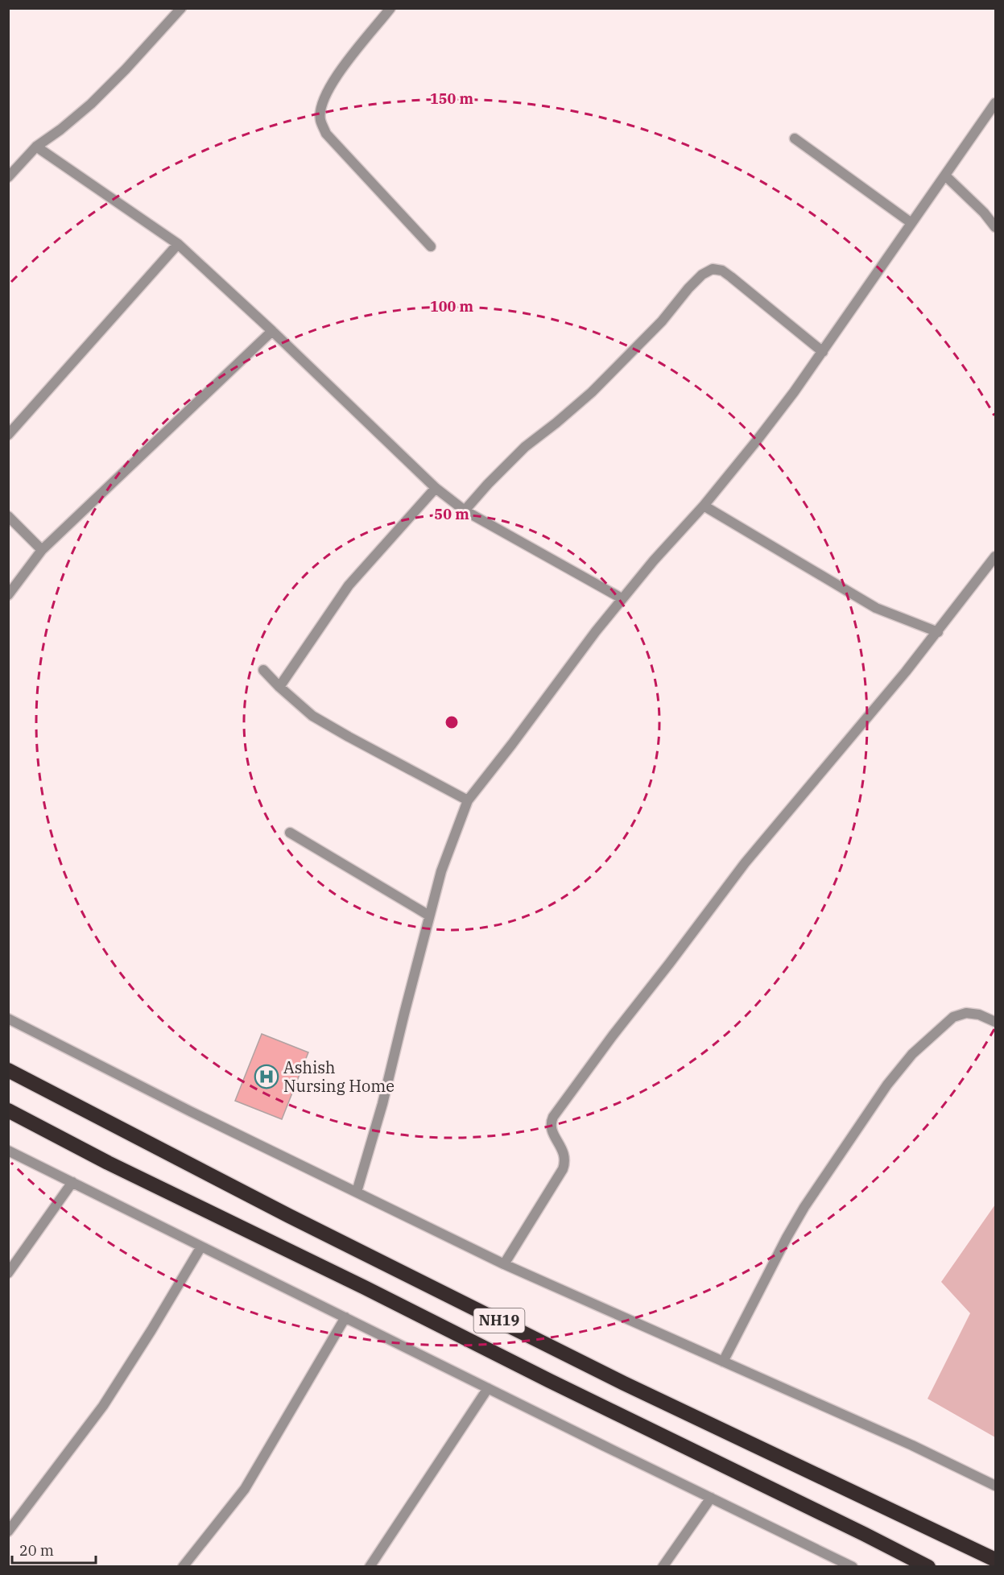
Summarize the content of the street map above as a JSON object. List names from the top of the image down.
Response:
{
  "streets": {
    "highway": ["NH19"]
  },
  "places": {
    "hospital": ["Ashish Nursing Home"]
  },
  "scale_bar": "20 m",
  "rings": ["150 m", "100 m", "50 m"]
}
